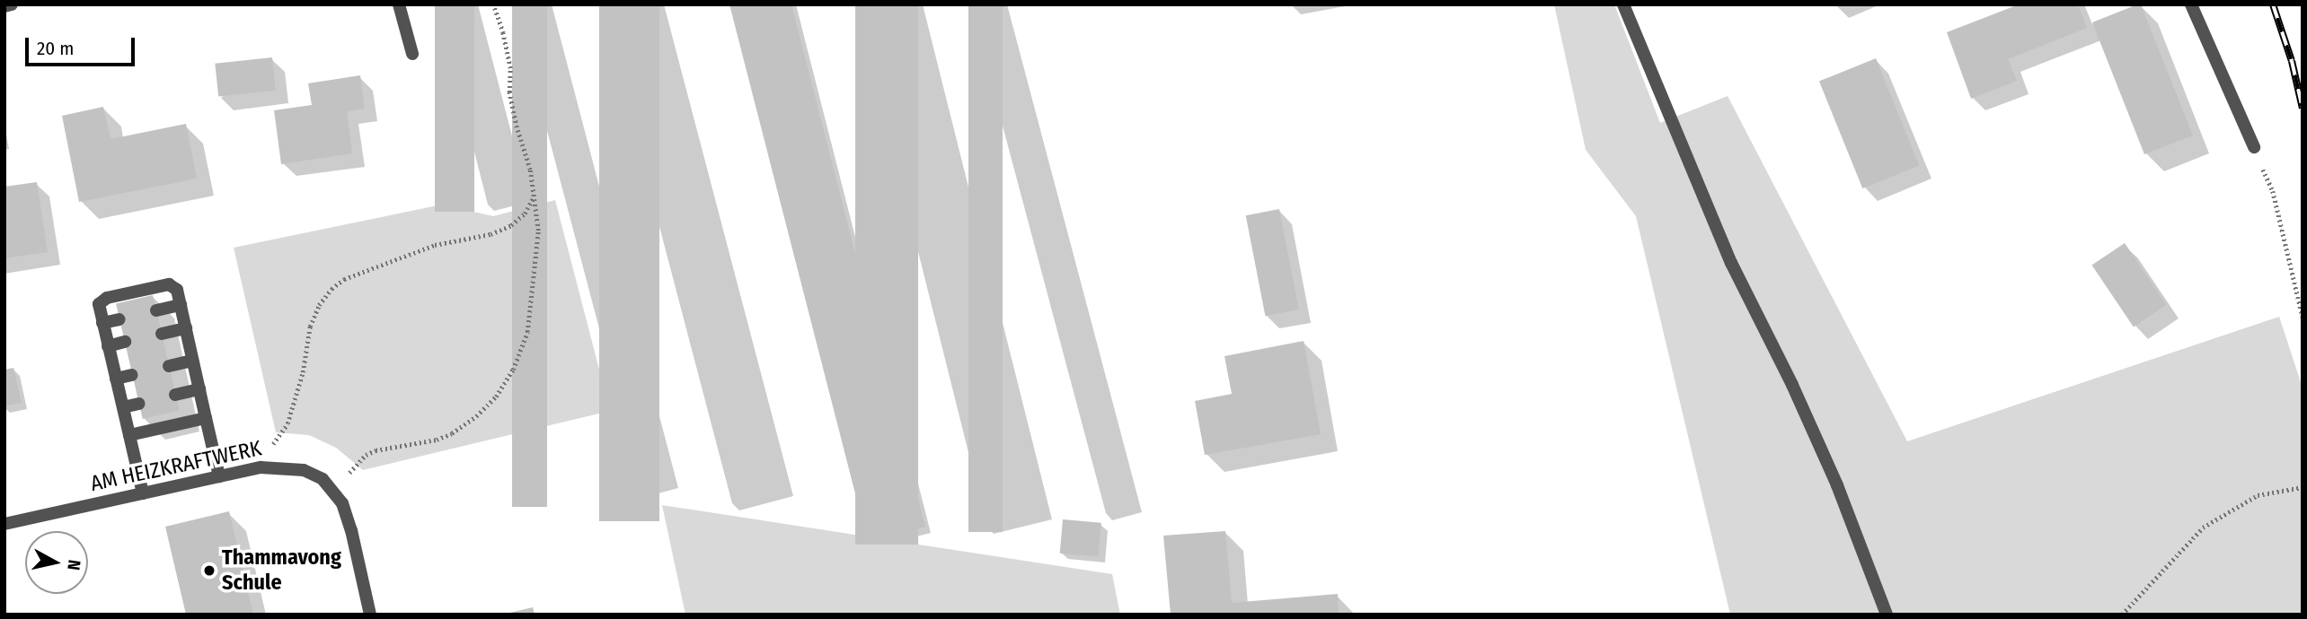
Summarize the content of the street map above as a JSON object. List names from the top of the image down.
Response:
{
  "streets": {
    "street": ["AM HEIZKRAFTWERK"]
  },
  "places": ["Thammavong Schule"],
  "scale_bar": "20 m",
  "north": "right"
}
